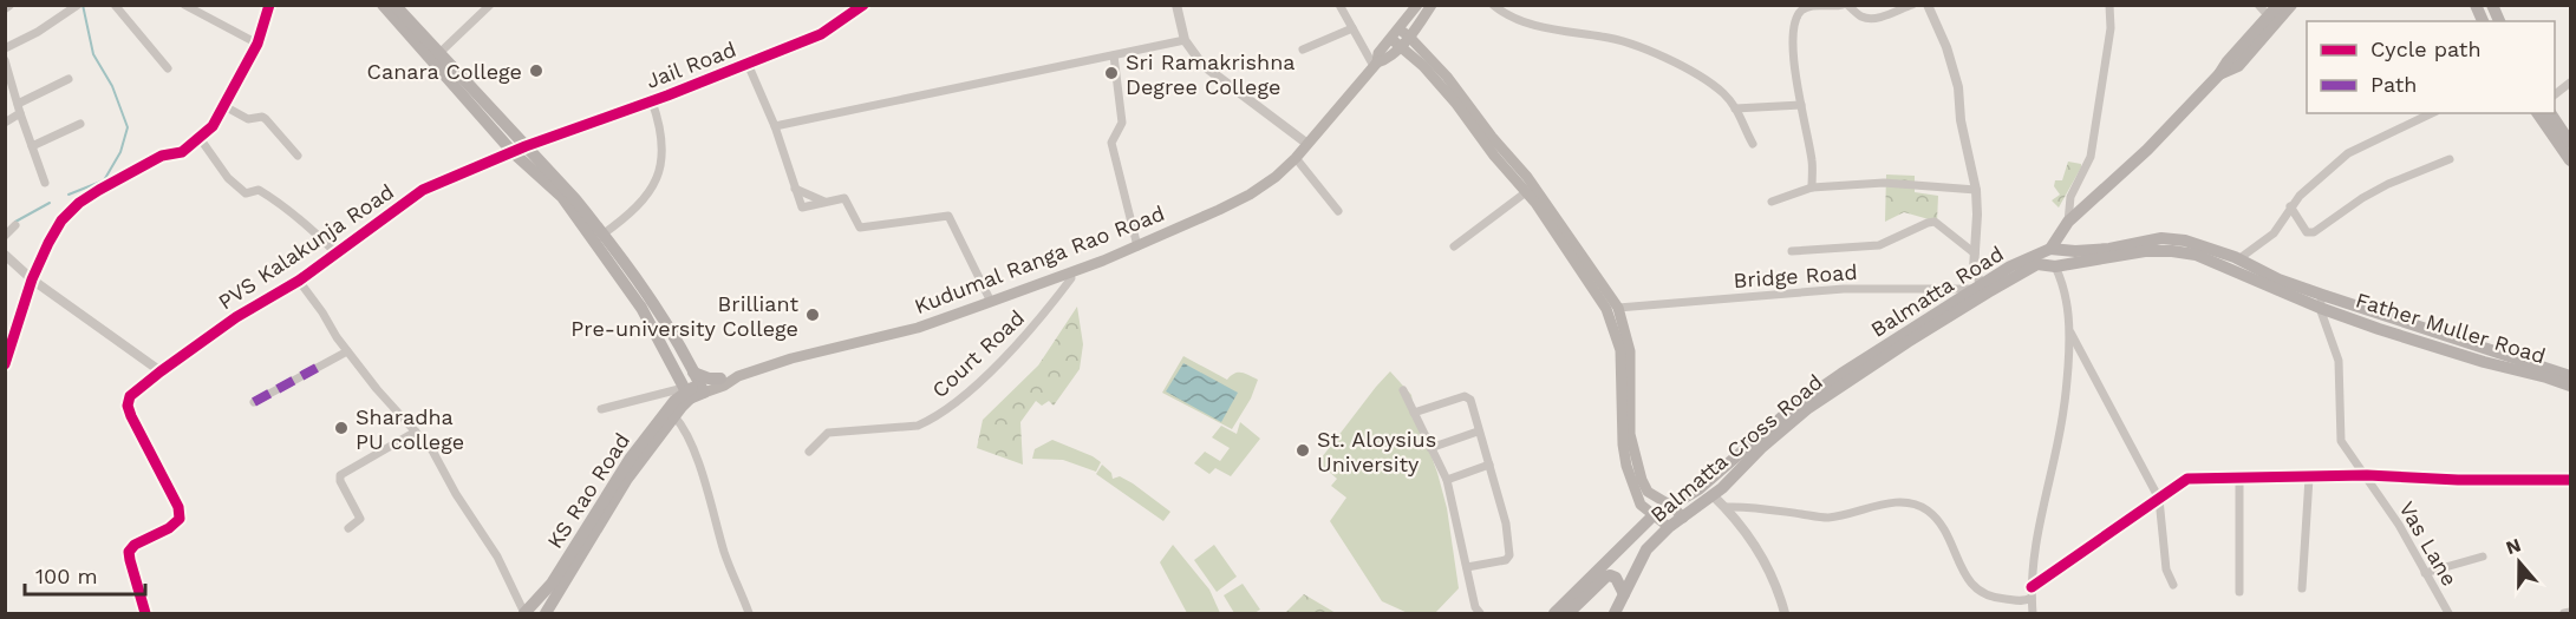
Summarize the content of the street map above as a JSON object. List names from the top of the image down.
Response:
{
  "streets": {
    "main road": [
      "Kudumal Ranga Rao Road",
      "Balmatta Road",
      "Father Muller Road",
      "Balmatta Cross Road",
      "KS Rao Road"
    ],
    "street": [
      "Jail Road",
      "PVS Kalakunja Road",
      "Bridge Road",
      "Court Road",
      "Vas Lane"
    ]
  },
  "crossings": [
    ["Jail Road", "PVS Kalakunja Road"],
    ["Kudumal Ranga Rao Road", "Court Road"],
    ["Kudumal Ranga Rao Road", "KS Rao Road"],
    ["Bridge Road", "Balmatta Road"],
    ["Father Muller Road", "Balmatta Cross Road"],
    ["Father Muller Road", "Vas Lane"],
    ["Balmatta Cross Road", "Vas Lane"]
  ],
  "places": [
    "Canara College",
    "Sri Ramakrishna Degree College",
    "Brilliant Pre-university College",
    "Sharadha PU college",
    "St. Aloysius University"
  ],
  "legend": ["Cycle path", "Path"],
  "scale_bar": "100 m",
  "north": "top"
}
